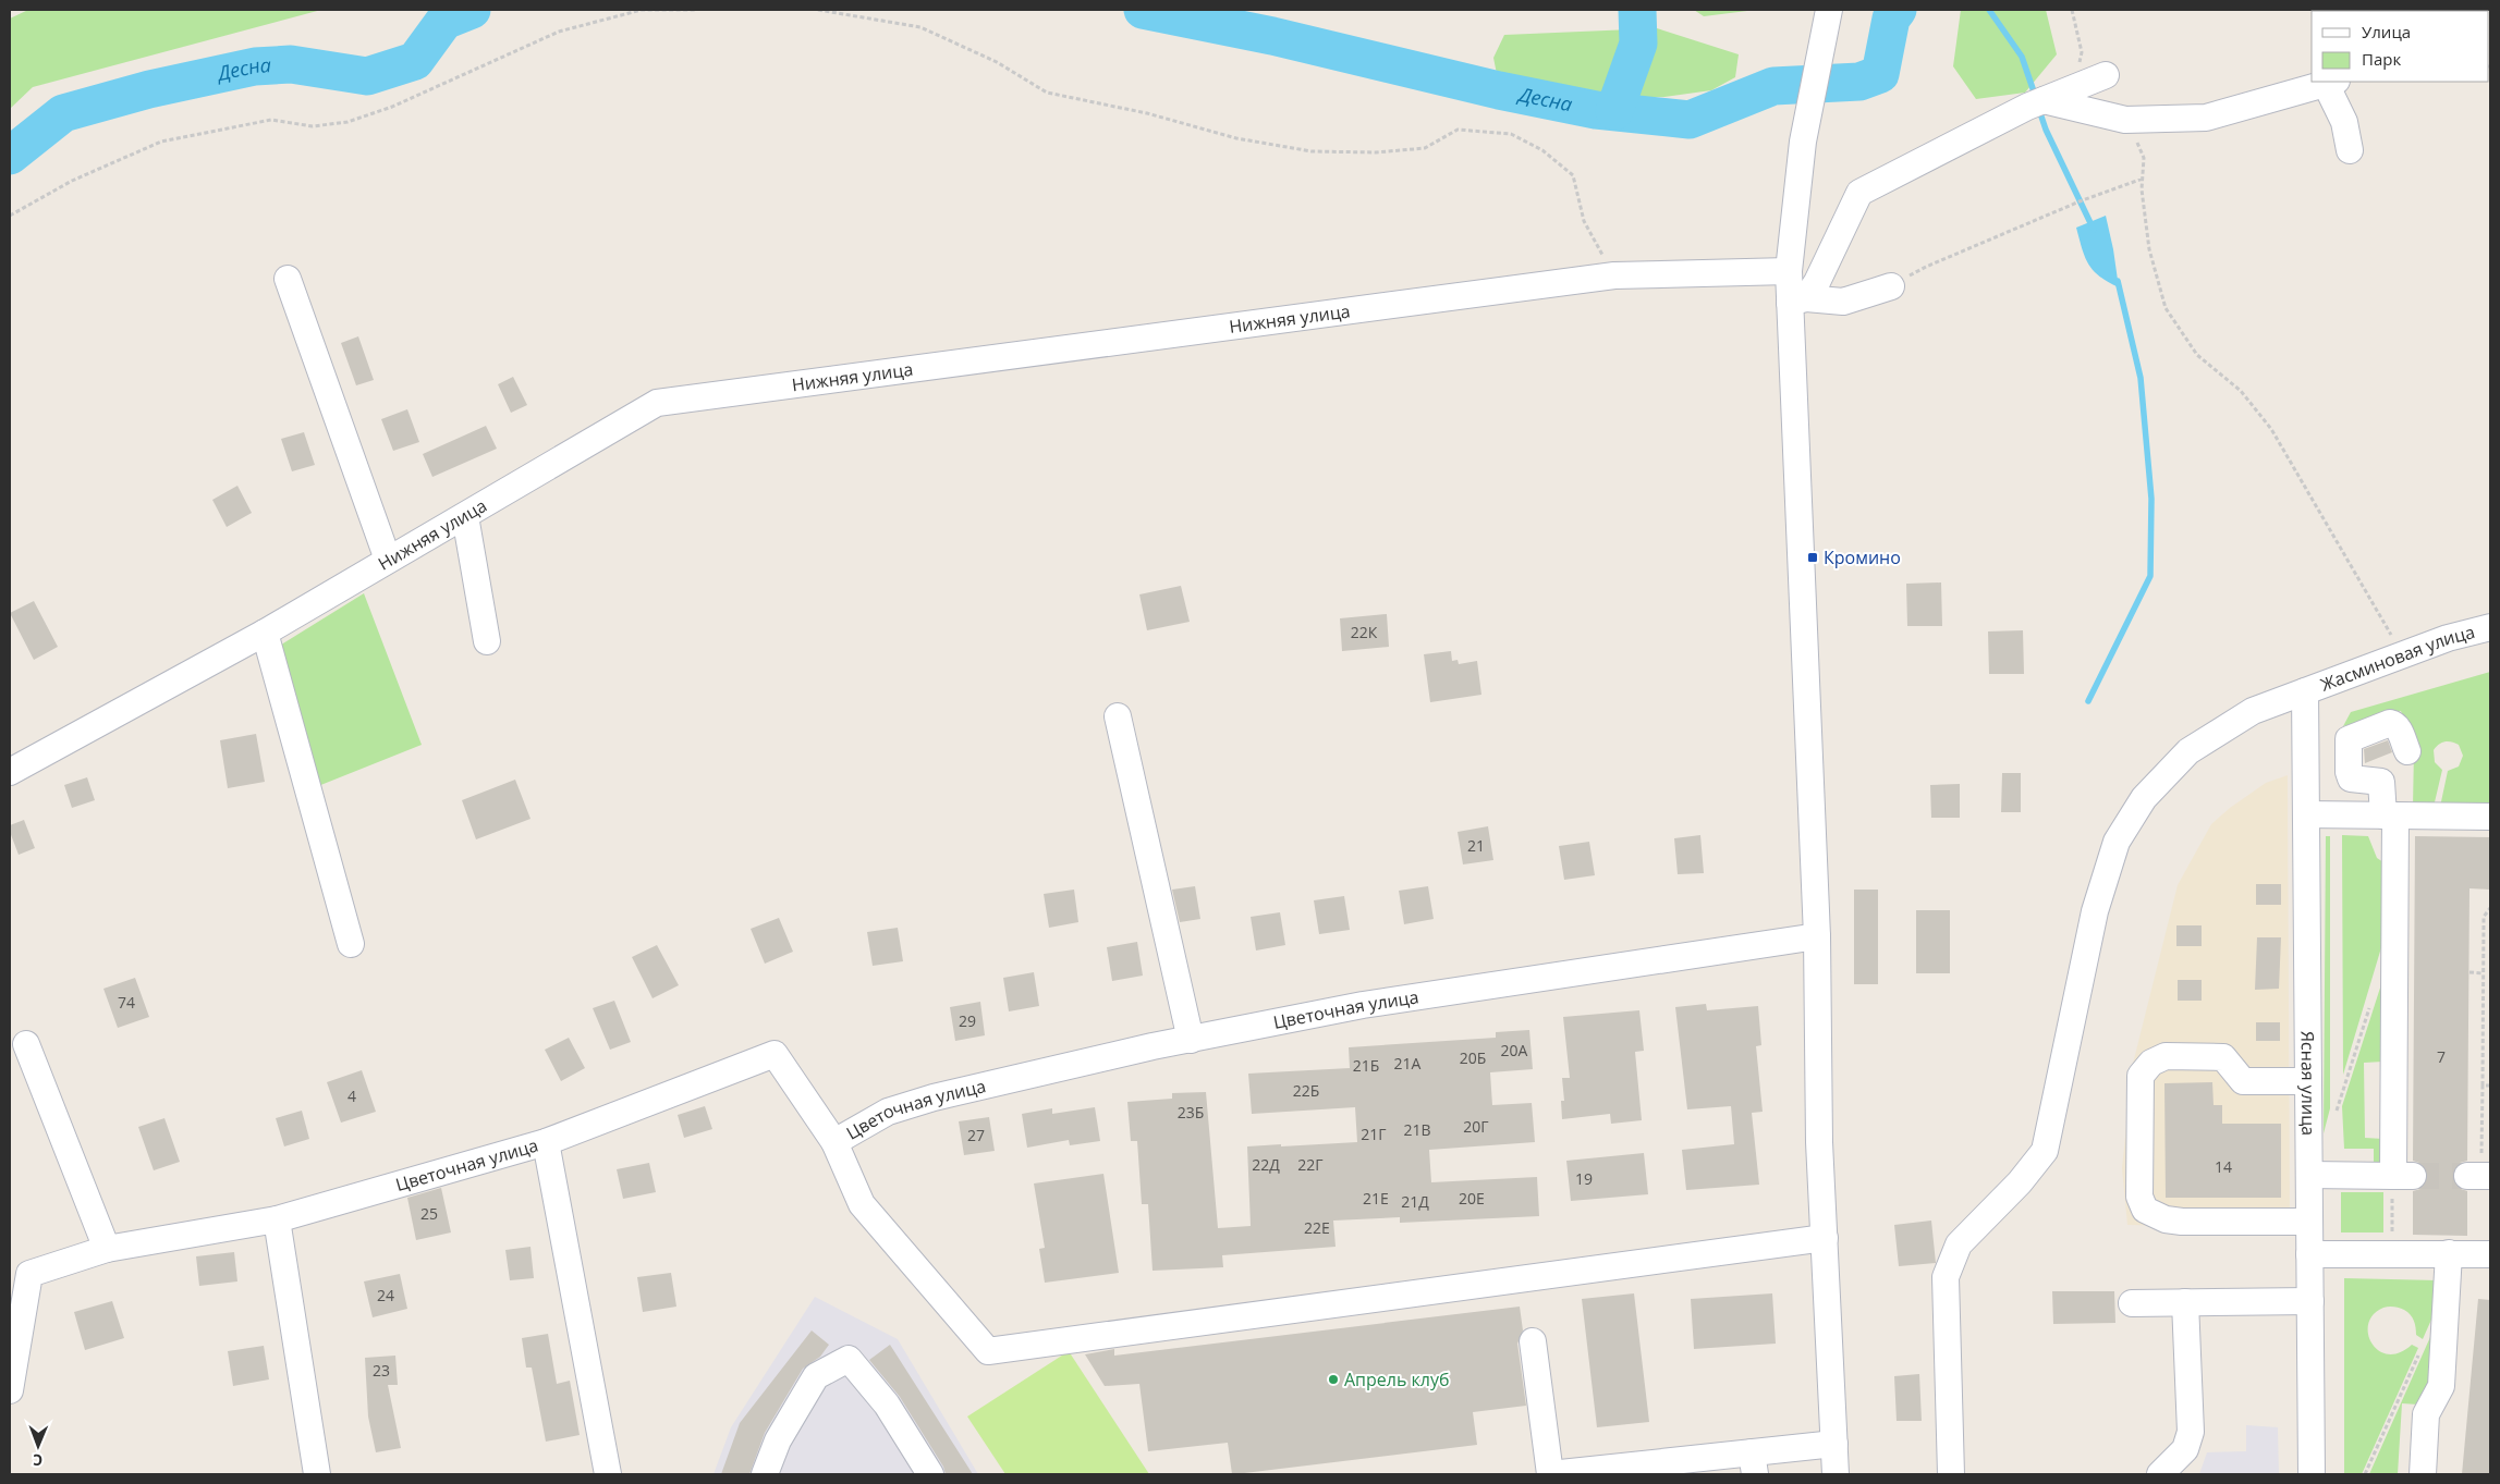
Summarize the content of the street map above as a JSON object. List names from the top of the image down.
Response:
{
  "streets": {
    "street": [
      "Нижняя улица",
      "Жасминовая улица",
      "Цветочная улица",
      "Ясная улица"
    ]
  },
  "crossings": [
    ["Жасминовая улица", "Ясная улица"]
  ],
  "water": ["Десна"],
  "places": {
    "transit": ["Кромино"],
    "other": ["Апрель клуб"]
  },
  "house_numbers": [
    "22К",
    "21",
    "74",
    "29",
    "20А",
    "7",
    "20Б",
    "21А",
    "21Б",
    "22Б",
    "4",
    "23Б",
    "20Г",
    "21В",
    "21Г",
    "27",
    "22Д",
    "22Г",
    "14",
    "19",
    "21Е",
    "20Е",
    "21Д",
    "25",
    "22Е",
    "24",
    "23"
  ],
  "legend": ["Улица", "Парк"],
  "north": "bottom"
}
